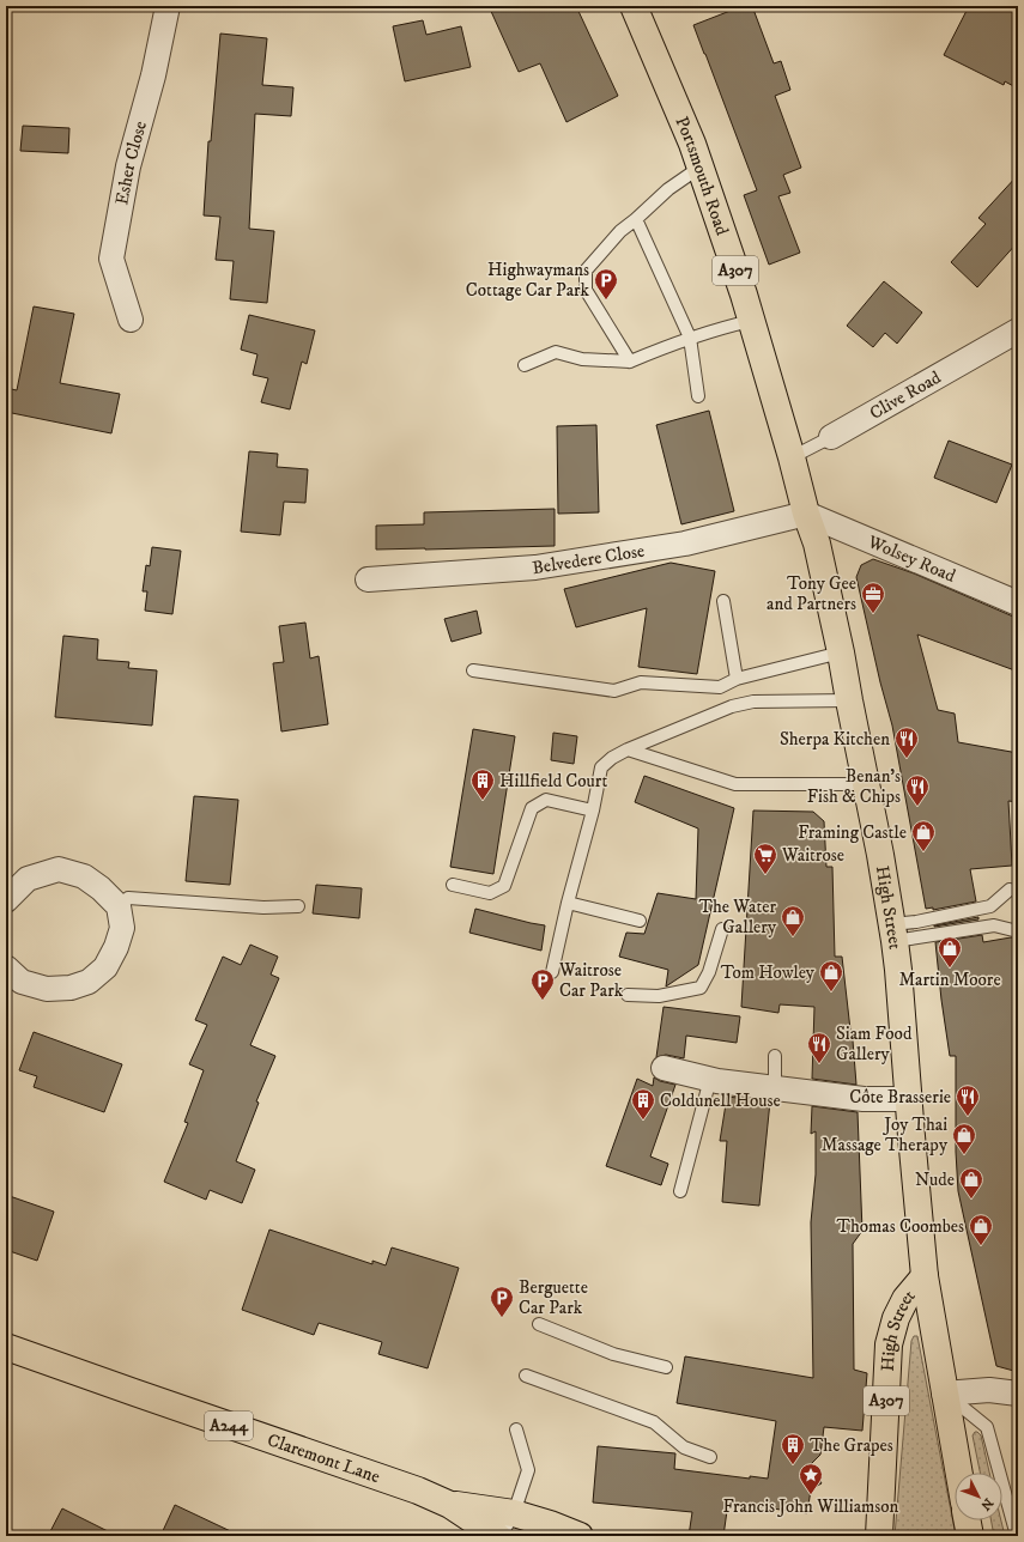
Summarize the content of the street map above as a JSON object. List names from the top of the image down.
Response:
{
  "streets": {
    "main road": [
      "Portsmouth Road",
      "A307",
      "High Street",
      "A244",
      "Claremont Lane"
    ],
    "street": [
      "Esher Close",
      "Clive Road",
      "Belvedere Close",
      "Wolsey Road"
    ]
  },
  "crossings": [
    ["Portsmouth Road", "Clive Road"],
    ["Portsmouth Road", "Belvedere Close"],
    ["Portsmouth Road", "Wolsey Road"],
    ["Portsmouth Road", "High Street"],
    ["Belvedere Close", "Wolsey Road"]
  ],
  "places": {
    "parking": ["Highwaymans Cottage Car Park", "Waitrose Car Park", "Berguette Car Park"],
    "office": ["Tony Gee and Partners"],
    "restaurant": [
      "Sherpa Kitchen",
      "Benan's Fish & Chips",
      "Siam Food Gallery",
      "Côte Brasserie"
    ],
    "building": ["Hillfield Court", "Coldunell House", "The Grapes"],
    "shop": [
      "Framing Castle",
      "The Water Gallery",
      "Martin Moore",
      "Tom Howley",
      "Joy Thai Massage Therapy",
      "Nude",
      "Thomas Coombes"
    ],
    "supermarket": ["Waitrose"],
    "place": ["Francis John Williamson"]
  },
  "north": "bottom right"
}
